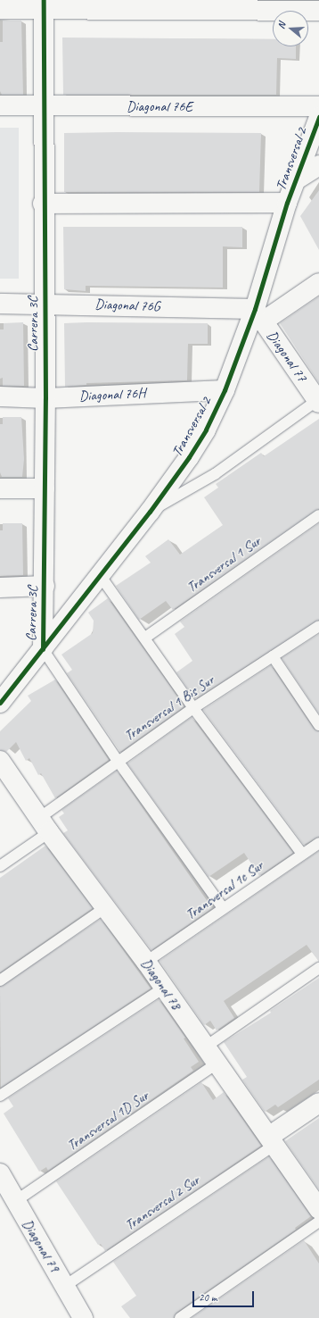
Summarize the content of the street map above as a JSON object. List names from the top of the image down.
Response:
{
  "streets": {
    "street": [
      "Diagonal 76E",
      "Transversal 2",
      "Diagonal 76G",
      "Carrera 3C",
      "Diagonal 77",
      "Diagonal 76H",
      "Diagonal 78",
      "Diagonal 79"
    ],
    "lane": [
      "Transversal 1 Sur",
      "Transversal 1 Bis Sur",
      "Transversal 1c Sur",
      "Transversal 1D Sur",
      "Transversal 2 Sur"
    ]
  },
  "crossings": [
    ["Diagonal 76E", "Carrera 3C"],
    ["Transversal 2", "Diagonal 76G"],
    ["Transversal 2", "Carrera 3C"],
    ["Transversal 2", "Diagonal 77"],
    ["Transversal 2", "Diagonal 76H"],
    ["Diagonal 76G", "Carrera 3C"],
    ["Diagonal 76G", "Diagonal 77"],
    ["Carrera 3C", "Diagonal 76H"],
    ["Transversal 1 Bis Sur", "Diagonal 78"],
    ["Transversal 1c Sur", "Diagonal 78"],
    ["Diagonal 78", "Transversal 1D Sur"],
    ["Diagonal 78", "Transversal 2 Sur"],
    ["Transversal 1D Sur", "Diagonal 79"],
    ["Transversal 2 Sur", "Diagonal 79"]
  ],
  "scale_bar": "20 m",
  "north": "left"
}
